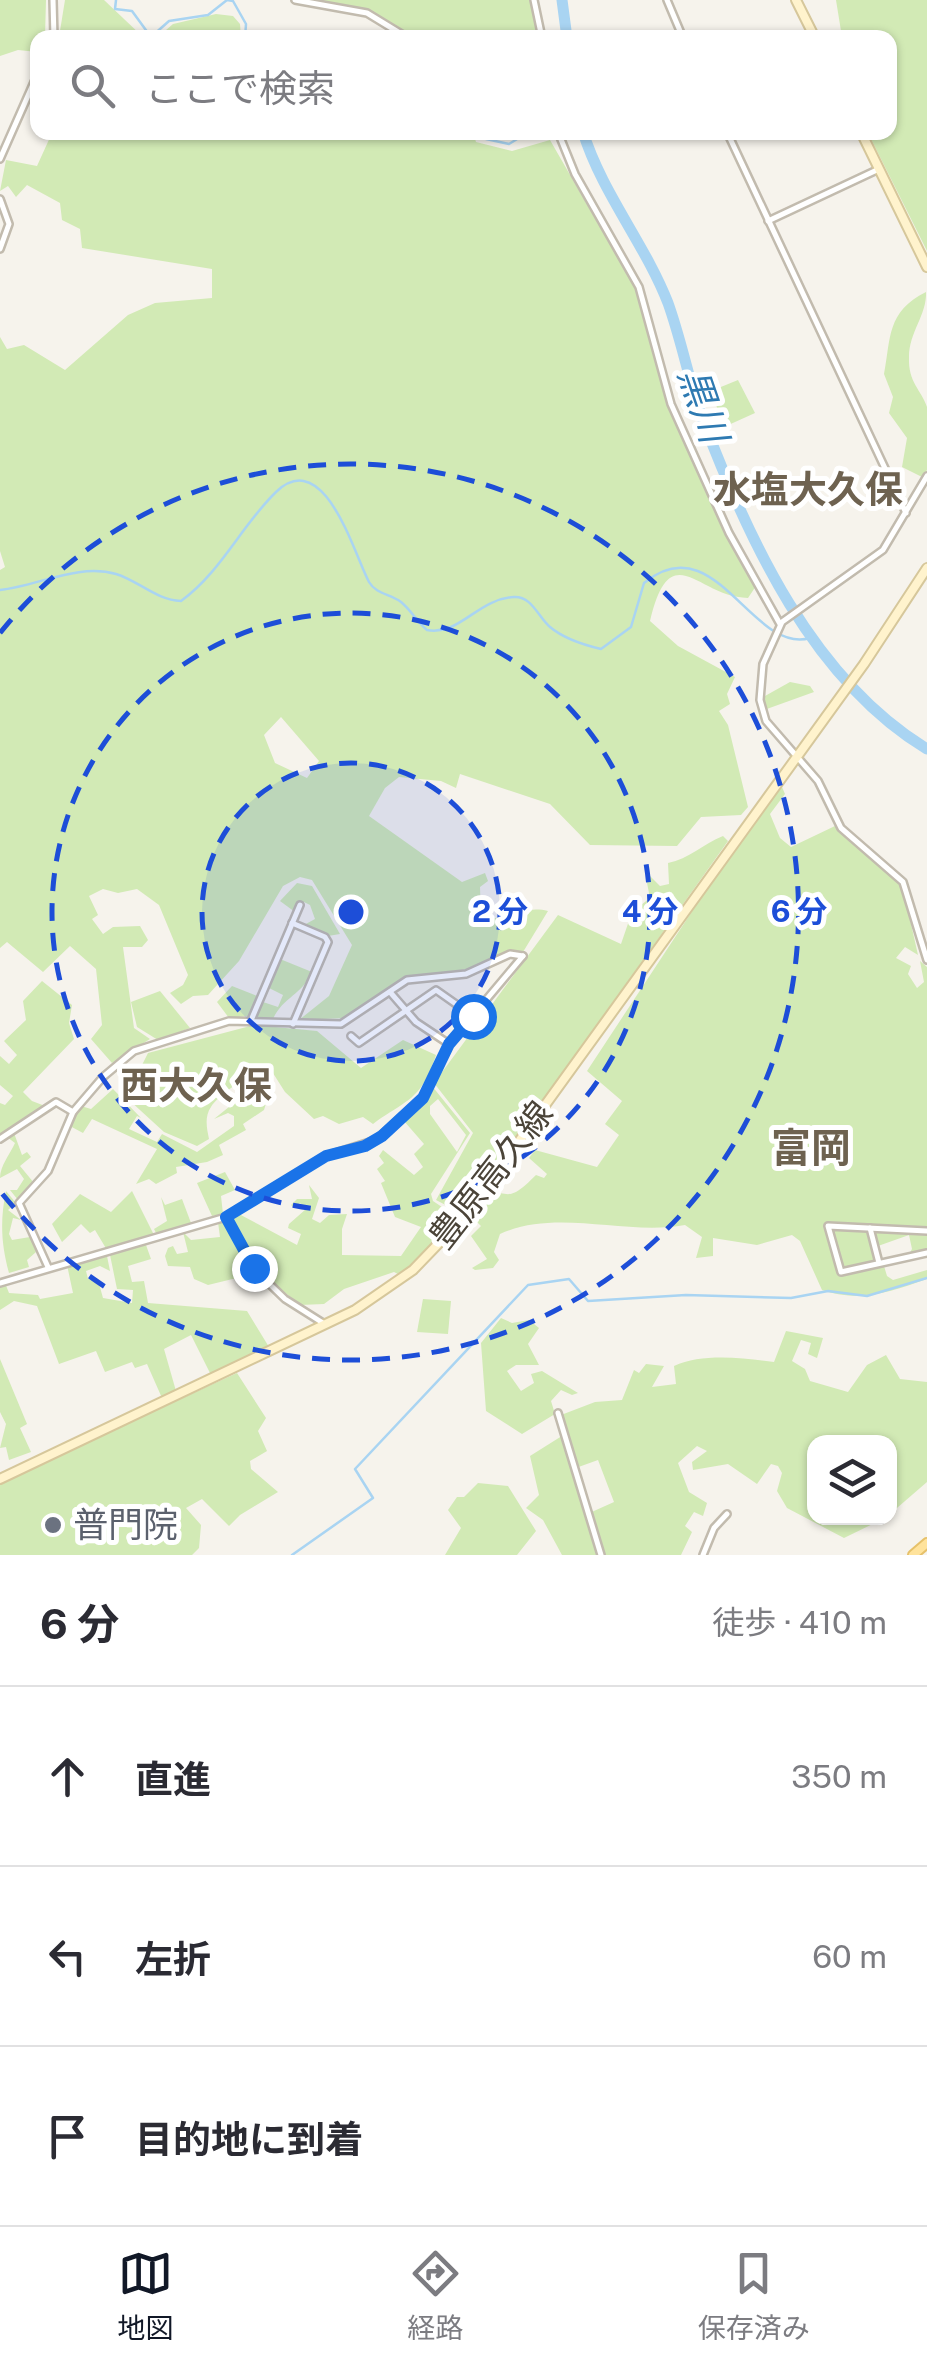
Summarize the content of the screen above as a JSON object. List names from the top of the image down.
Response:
{
  "streets": {
    "main road": ["豊原高久線"]
  },
  "districts": ["水塩大久保", "西大久保", "富岡"],
  "water": ["黒川"],
  "places": ["普門院"],
  "page": {
    "search": "ここで検索",
    "heading": ["6 分", "徒歩 · 410 m"],
    "list": [
      ["直進", "350 m"],
      ["左折", "60 m"],
      "目的地に到着"
    ],
    "nav": ["地図", "経路", "保存済み"]
  },
  "rings": ["2 分", "4 分", "6 分"]
}
